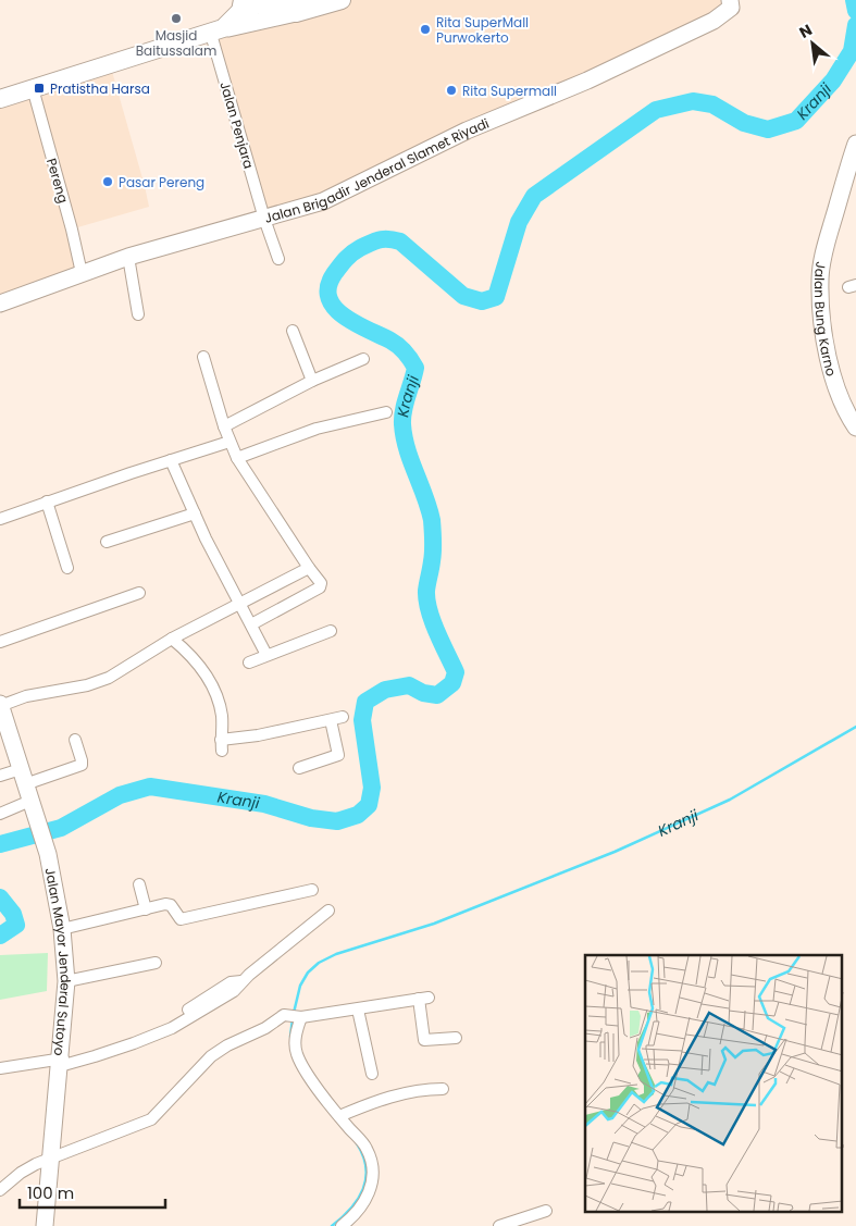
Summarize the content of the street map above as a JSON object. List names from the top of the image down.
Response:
{
  "streets": {
    "main road": ["Jalan Brigadir Jenderal Slamet Riyadi", "Jalan Bung Karno", "Jalan Mayor Jenderal Sutoyo"],
    "street": ["Jalan Penjara", "Pereng"]
  },
  "crossings": [
    ["Jalan Penjara", "Jalan Brigadir Jenderal Slamet Riyadi"],
    ["Jalan Brigadir Jenderal Slamet Riyadi", "Pereng"]
  ],
  "water": ["Kranji"],
  "places": {
    "other": [
      "Masjid Baitussalam",
      "Rita SuperMall Purwokerto",
      "Rita Supermall",
      "Pasar Pereng"
    ],
    "transit": ["Pratistha Harsa"]
  },
  "scale_bar": "100 m",
  "north": "top left"
}
